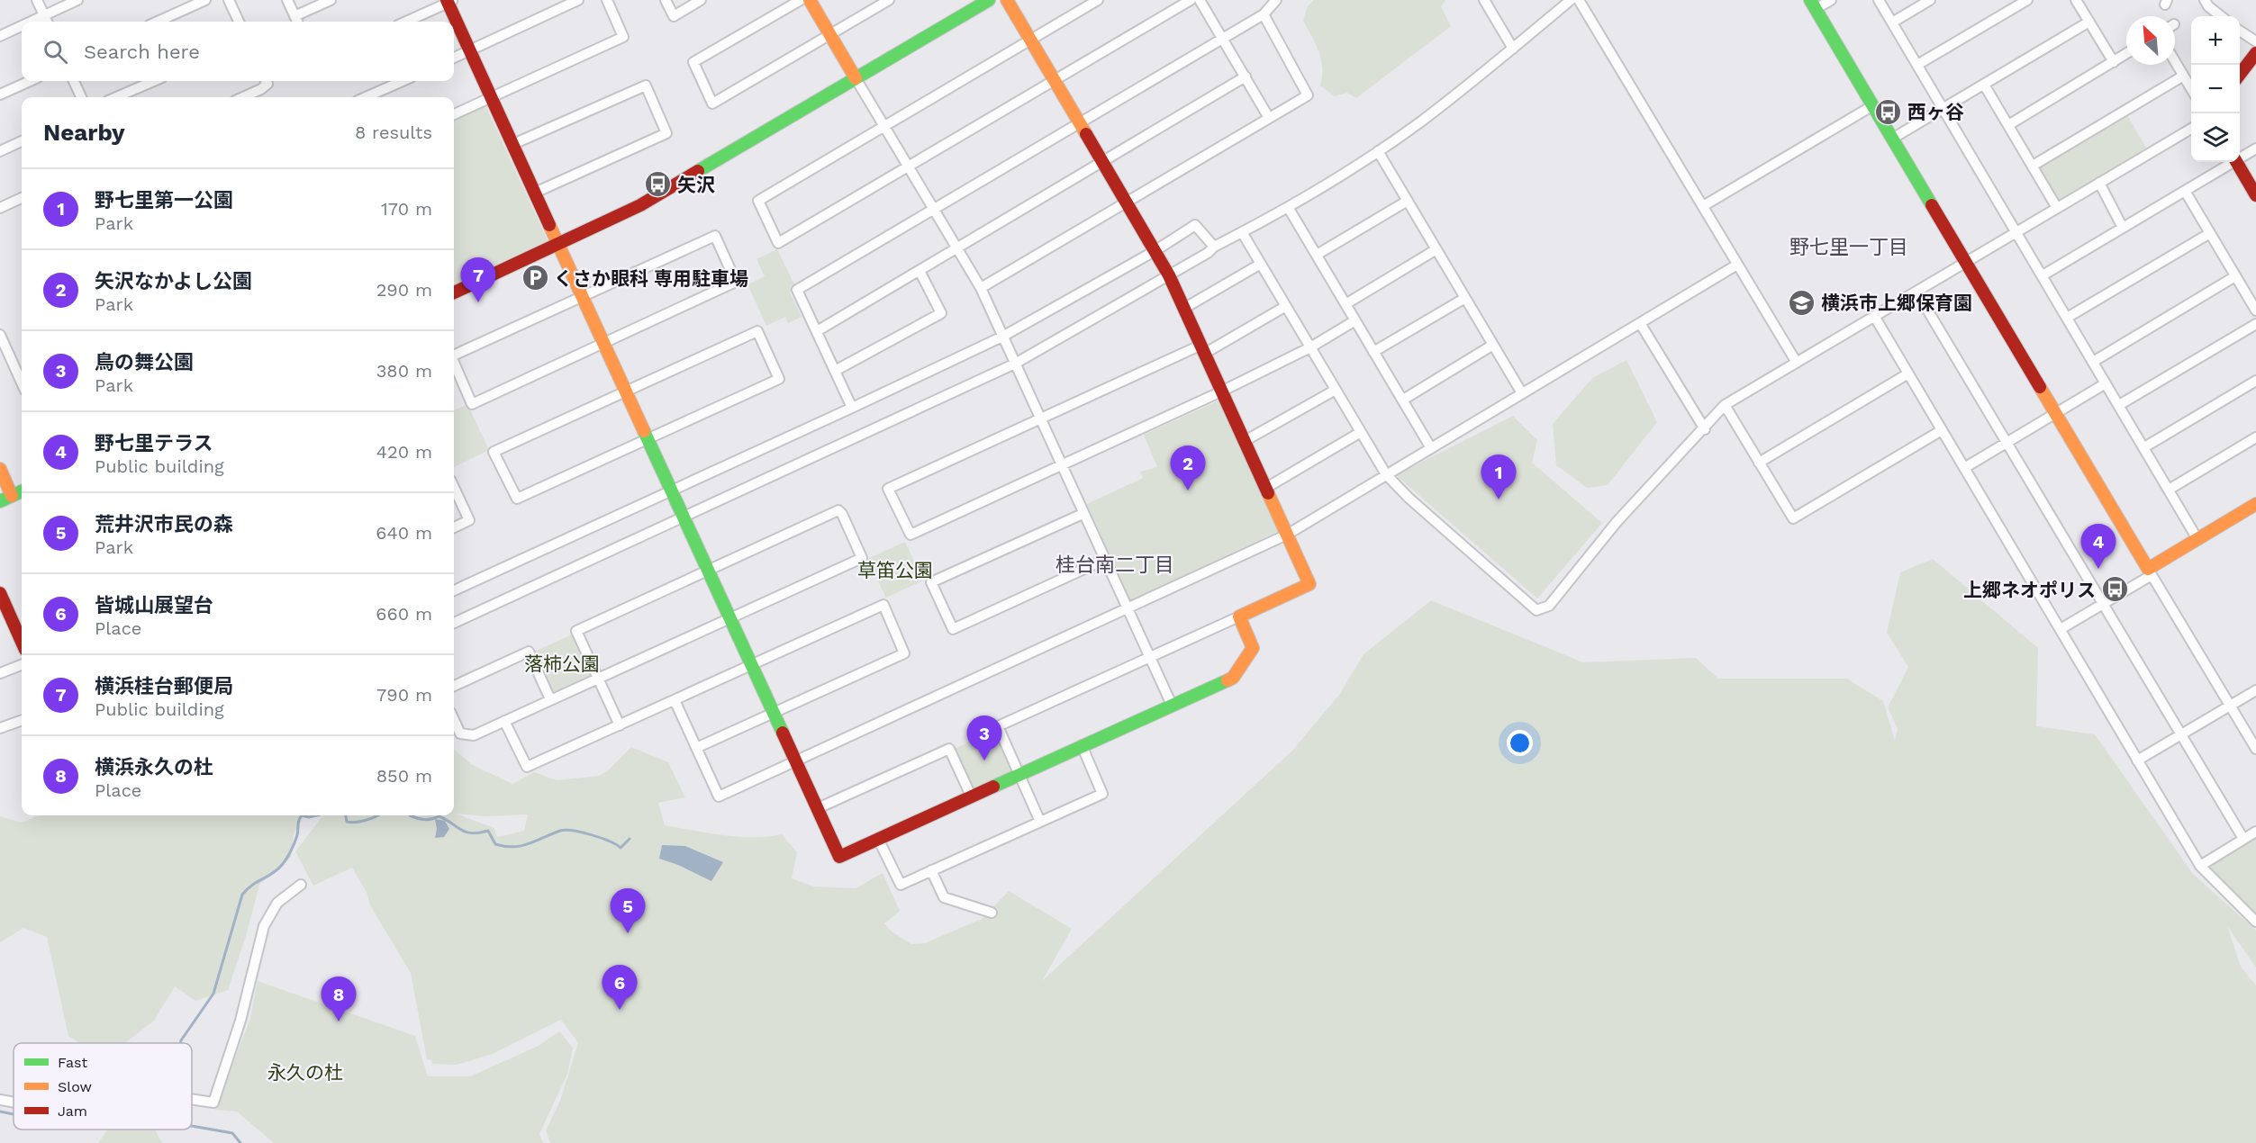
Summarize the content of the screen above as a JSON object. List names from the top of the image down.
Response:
{
  "districts": ["野七里一丁目", "桂台南二丁目"],
  "parks": ["草笛公園", "落柿公園", "永久の杜"],
  "places": {
    "bus stop": ["西ヶ谷", "矢沢", "上郷ネオポリス"],
    "parking": ["くさか眼科 専用駐車場"],
    "school or university": ["横浜市上郷保育園"]
  },
  "legend": ["Fast", "Slow", "Jam"],
  "north": "top left",
  "page": {
    "map_buttons": ["+", "−"],
    "search": "Search here",
    "heading": ["Nearby", "8 results"],
    "list": [
      {
        "mark": "1",
        "name": "野七里第一公園",
        "note": "Park",
        "value": "170 m"
      },
      {
        "mark": "2",
        "name": "矢沢なかよし公園",
        "note": "Park",
        "value": "290 m"
      },
      {
        "mark": "3",
        "name": "鳥の舞公園",
        "note": "Park",
        "value": "380 m"
      },
      {
        "mark": "4",
        "name": "野七里テラス",
        "note": "Public building",
        "value": "420 m"
      },
      {
        "mark": "5",
        "name": "荒井沢市民の森",
        "note": "Park",
        "value": "640 m"
      },
      {
        "mark": "6",
        "name": "皆城山展望台",
        "note": "Place",
        "value": "660 m"
      },
      {
        "mark": "7",
        "name": "横浜桂台郵便局",
        "note": "Public building",
        "value": "790 m"
      },
      {
        "mark": "8",
        "name": "横浜永久の杜",
        "note": "Place",
        "value": "850 m"
      }
    ],
    "pins": [
      "7",
      "2",
      "1",
      "4",
      "3",
      "5",
      "6",
      "8"
    ]
  }
}
